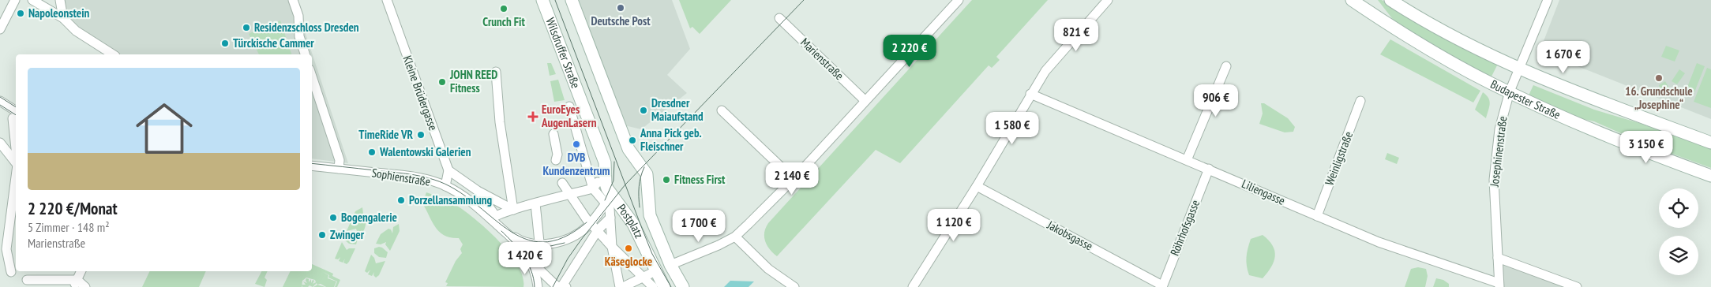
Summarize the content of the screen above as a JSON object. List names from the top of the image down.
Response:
{
  "streets": {
    "main road": ["Wilsdruffer Straße", "Budapester Straße", "Postplatz"],
    "street": [
      "Marienstraße",
      "Kleine Brüdergasse",
      "Josephinenstraße",
      "Weinligstraße",
      "Sophienstraße",
      "Liliengasse",
      "Röhrhofsgasse",
      "Jakobsgasse"
    ]
  },
  "crossings": [
    ["Wilsdruffer Straße", "Postplatz"],
    ["Budapester Straße", "Josephinenstraße"],
    ["Josephinenstraße", "Liliengasse"],
    ["Weinligstraße", "Liliengasse"],
    ["Sophienstraße", "Postplatz"],
    ["Liliengasse", "Röhrhofsgasse"],
    ["Röhrhofsgasse", "Jakobsgasse"]
  ],
  "places": {
    "other": [
      "Deutsche Post",
      "Crunch Fit",
      "Napoleonstein",
      "Residenzschloss Dresden",
      "Türckische Cammer",
      "16. Grundschule „Josephine“",
      "JOHN REED Fitness",
      "Dresdner Maiaufstand",
      "TimeRide VR",
      "Anna Pick geb. Fleischner",
      "DVB Kundenzentrum",
      "Walentowski Galerien",
      "Fitness First",
      "Porzellansammlung",
      "Bogengalerie",
      "Zwinger",
      "Käseglocke"
    ],
    "health": ["EuroEyes AugenLasern"]
  },
  "page": {
    "price": [
      "821 €",
      "2 220 €",
      "1 670 €",
      "906 €",
      "1 580 €",
      "3 150 €",
      "2 140 €",
      "1 120 €",
      "1 700 €",
      "1 420 €"
    ],
    "list": [
      {
        "name": "2 220 €/Monat",
        "note": "5 Zimmer · 148 m² · Marienstraße"
      }
    ]
  }
}
